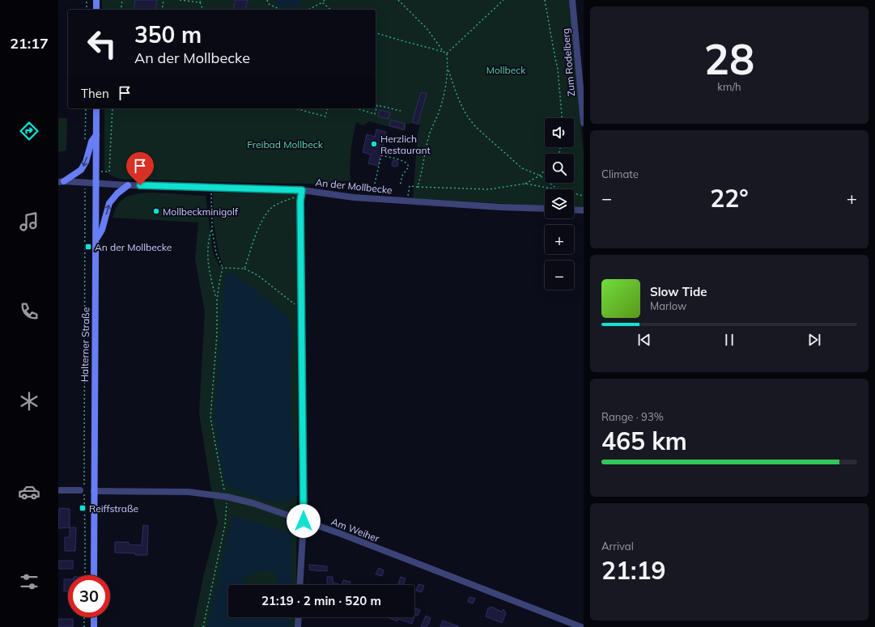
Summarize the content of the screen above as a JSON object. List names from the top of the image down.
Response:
{
  "streets": {
    "main road": ["Halterner Straße"],
    "street": ["Zum Rodelberg", "An der Mollbecke", "Am Weiher"]
  },
  "crossings": [
    ["An der Mollbecke", "Halterner Straße"],
    ["Halterner Straße", "Am Weiher"]
  ],
  "parks": ["Mollbeck", "Freibad Mollbeck"],
  "places": {
    "other": ["Herzlich Restaurant", "Mollbeckminigolf"],
    "transit": ["An der Mollbecke", "Reiffstraße"]
  },
  "page": {
    "tabs": "21:17",
    "tile": [
      ["28", "km/h"],
      "Climate",
      ["Range · 93%", "465 km"],
      ["Arrival", "21:19"]
    ],
    "turn": ["350 m", "An der Mollbecke"],
    "then": "Then",
    "map_buttons": ["+", "−"],
    "heat": ["−", "22°", "+"],
    "song": ["Slow Tide", "Marlow"],
    "limit": "30",
    "trip": "21:19 · 2 min · 520 m"
  }
}
